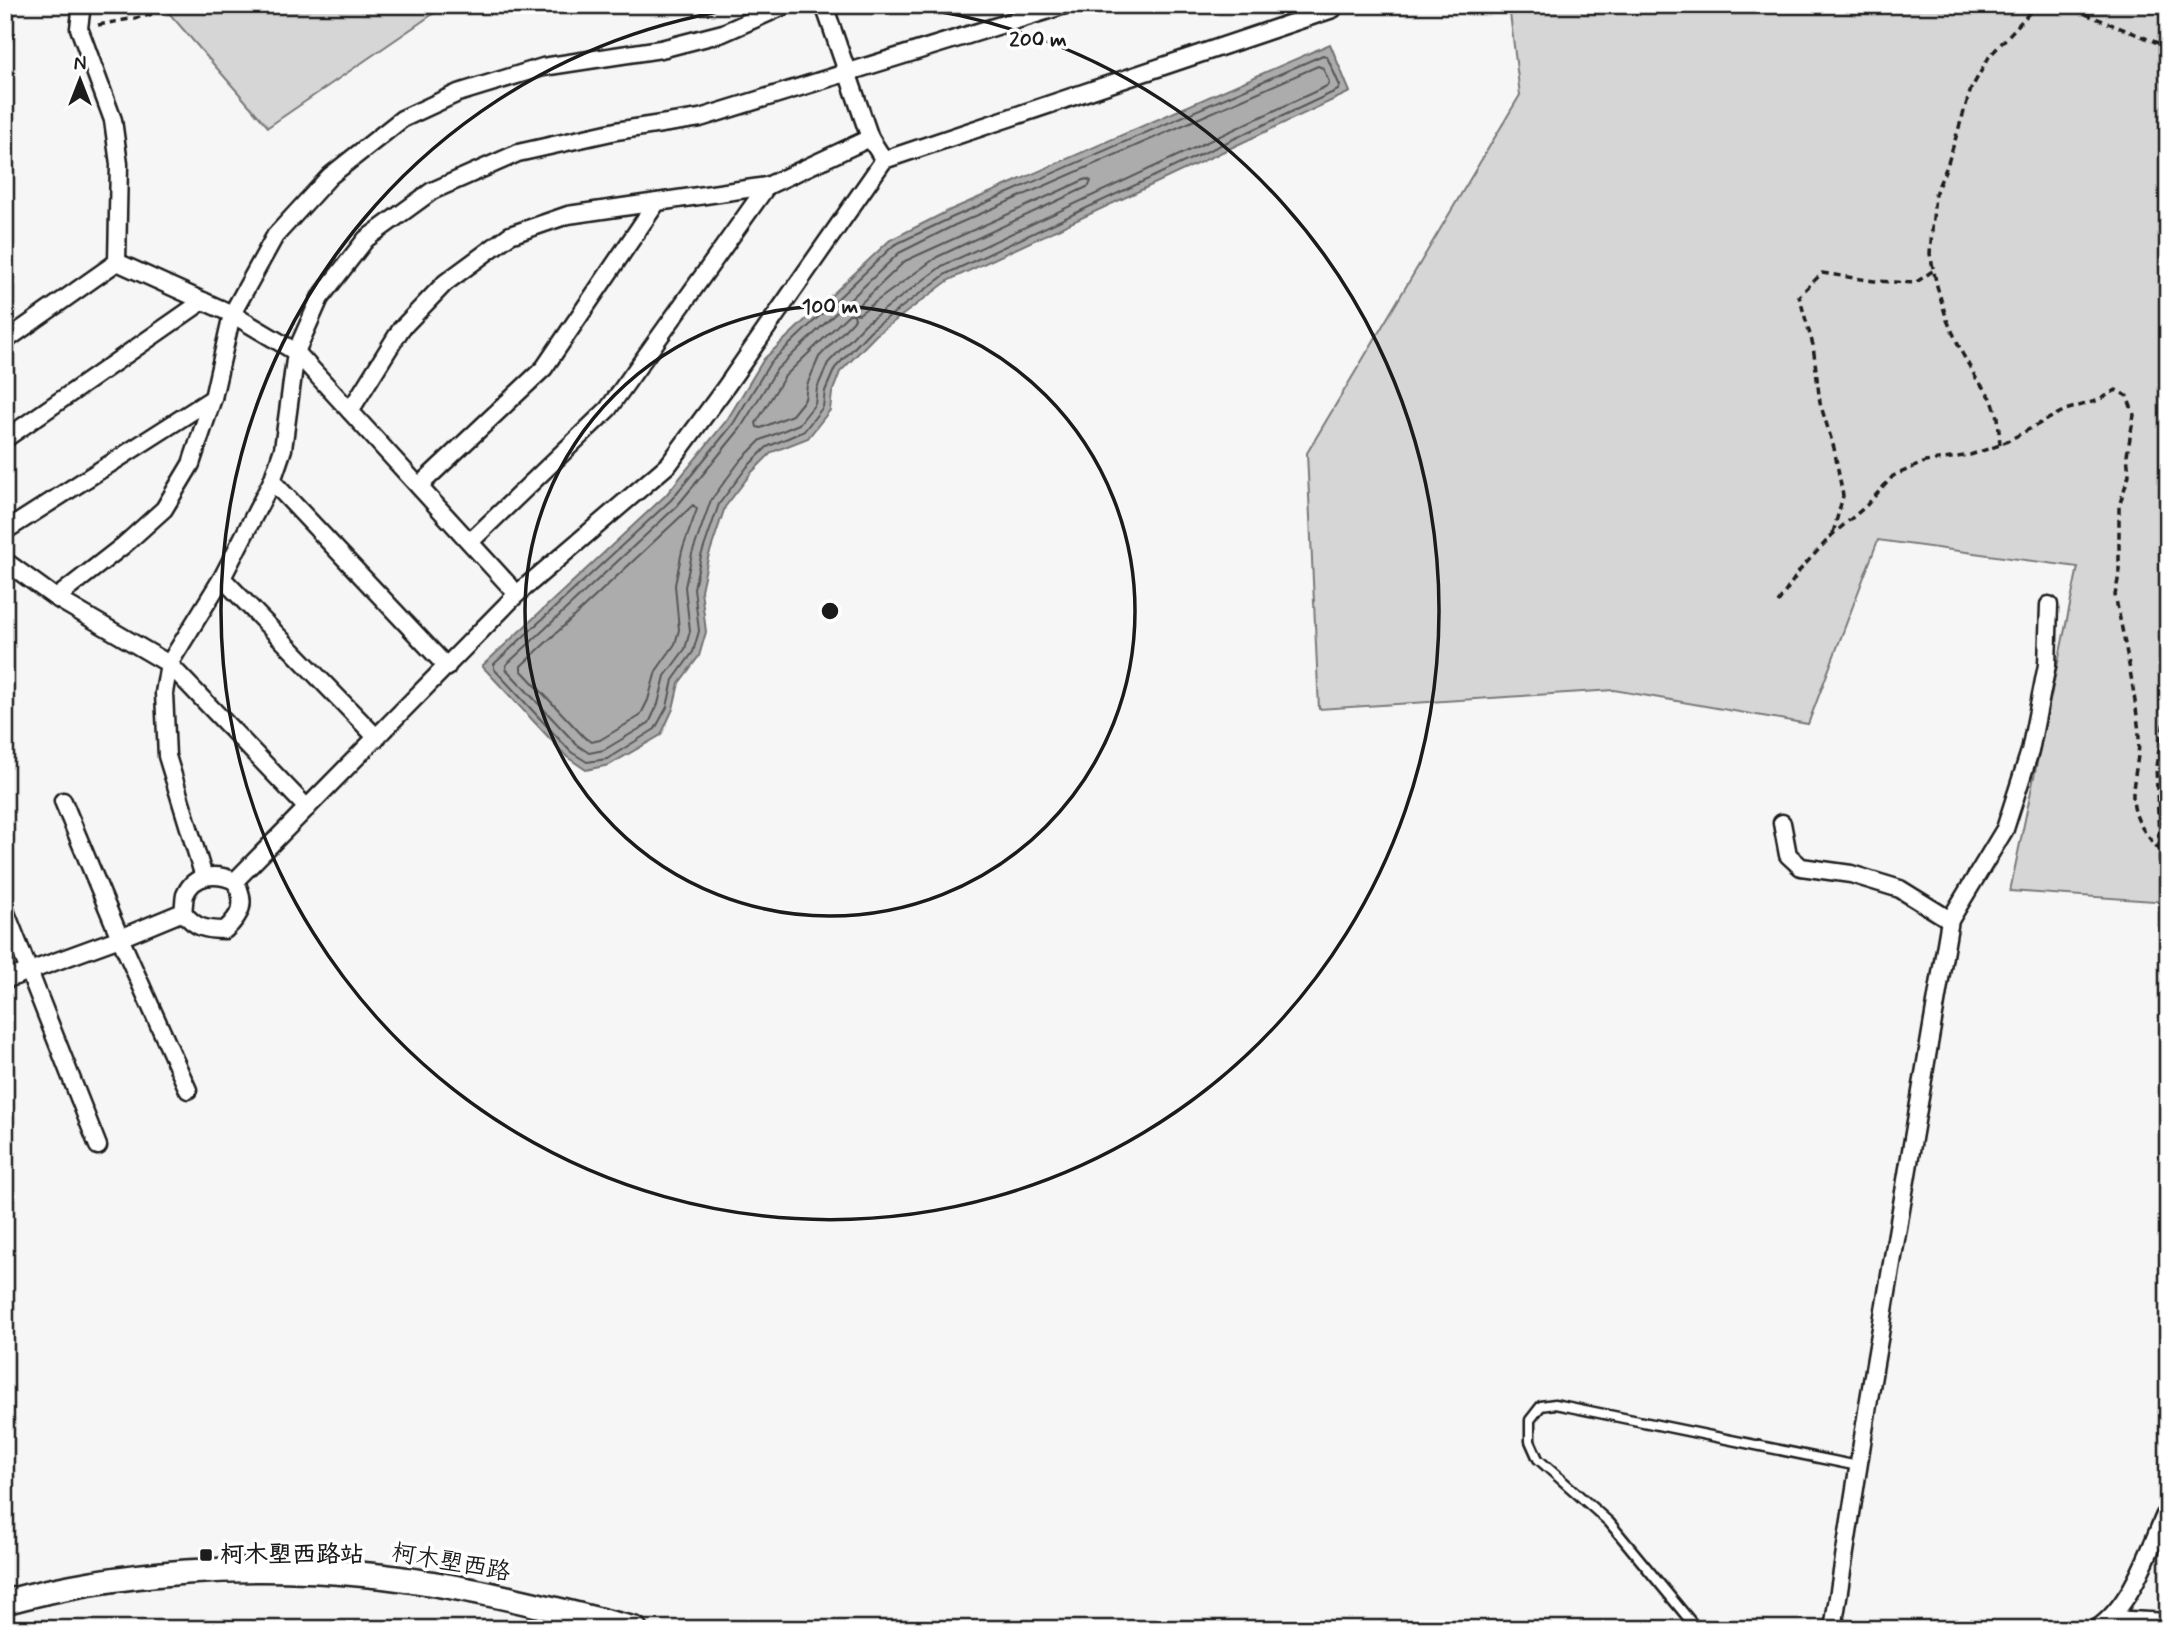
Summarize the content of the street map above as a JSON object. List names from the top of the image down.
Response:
{
  "streets": {
    "street": ["柯木塱西路"]
  },
  "places": {
    "transit": ["柯木塱西路站"]
  },
  "north": "top",
  "rings": ["200 m", "100 m"]
}
